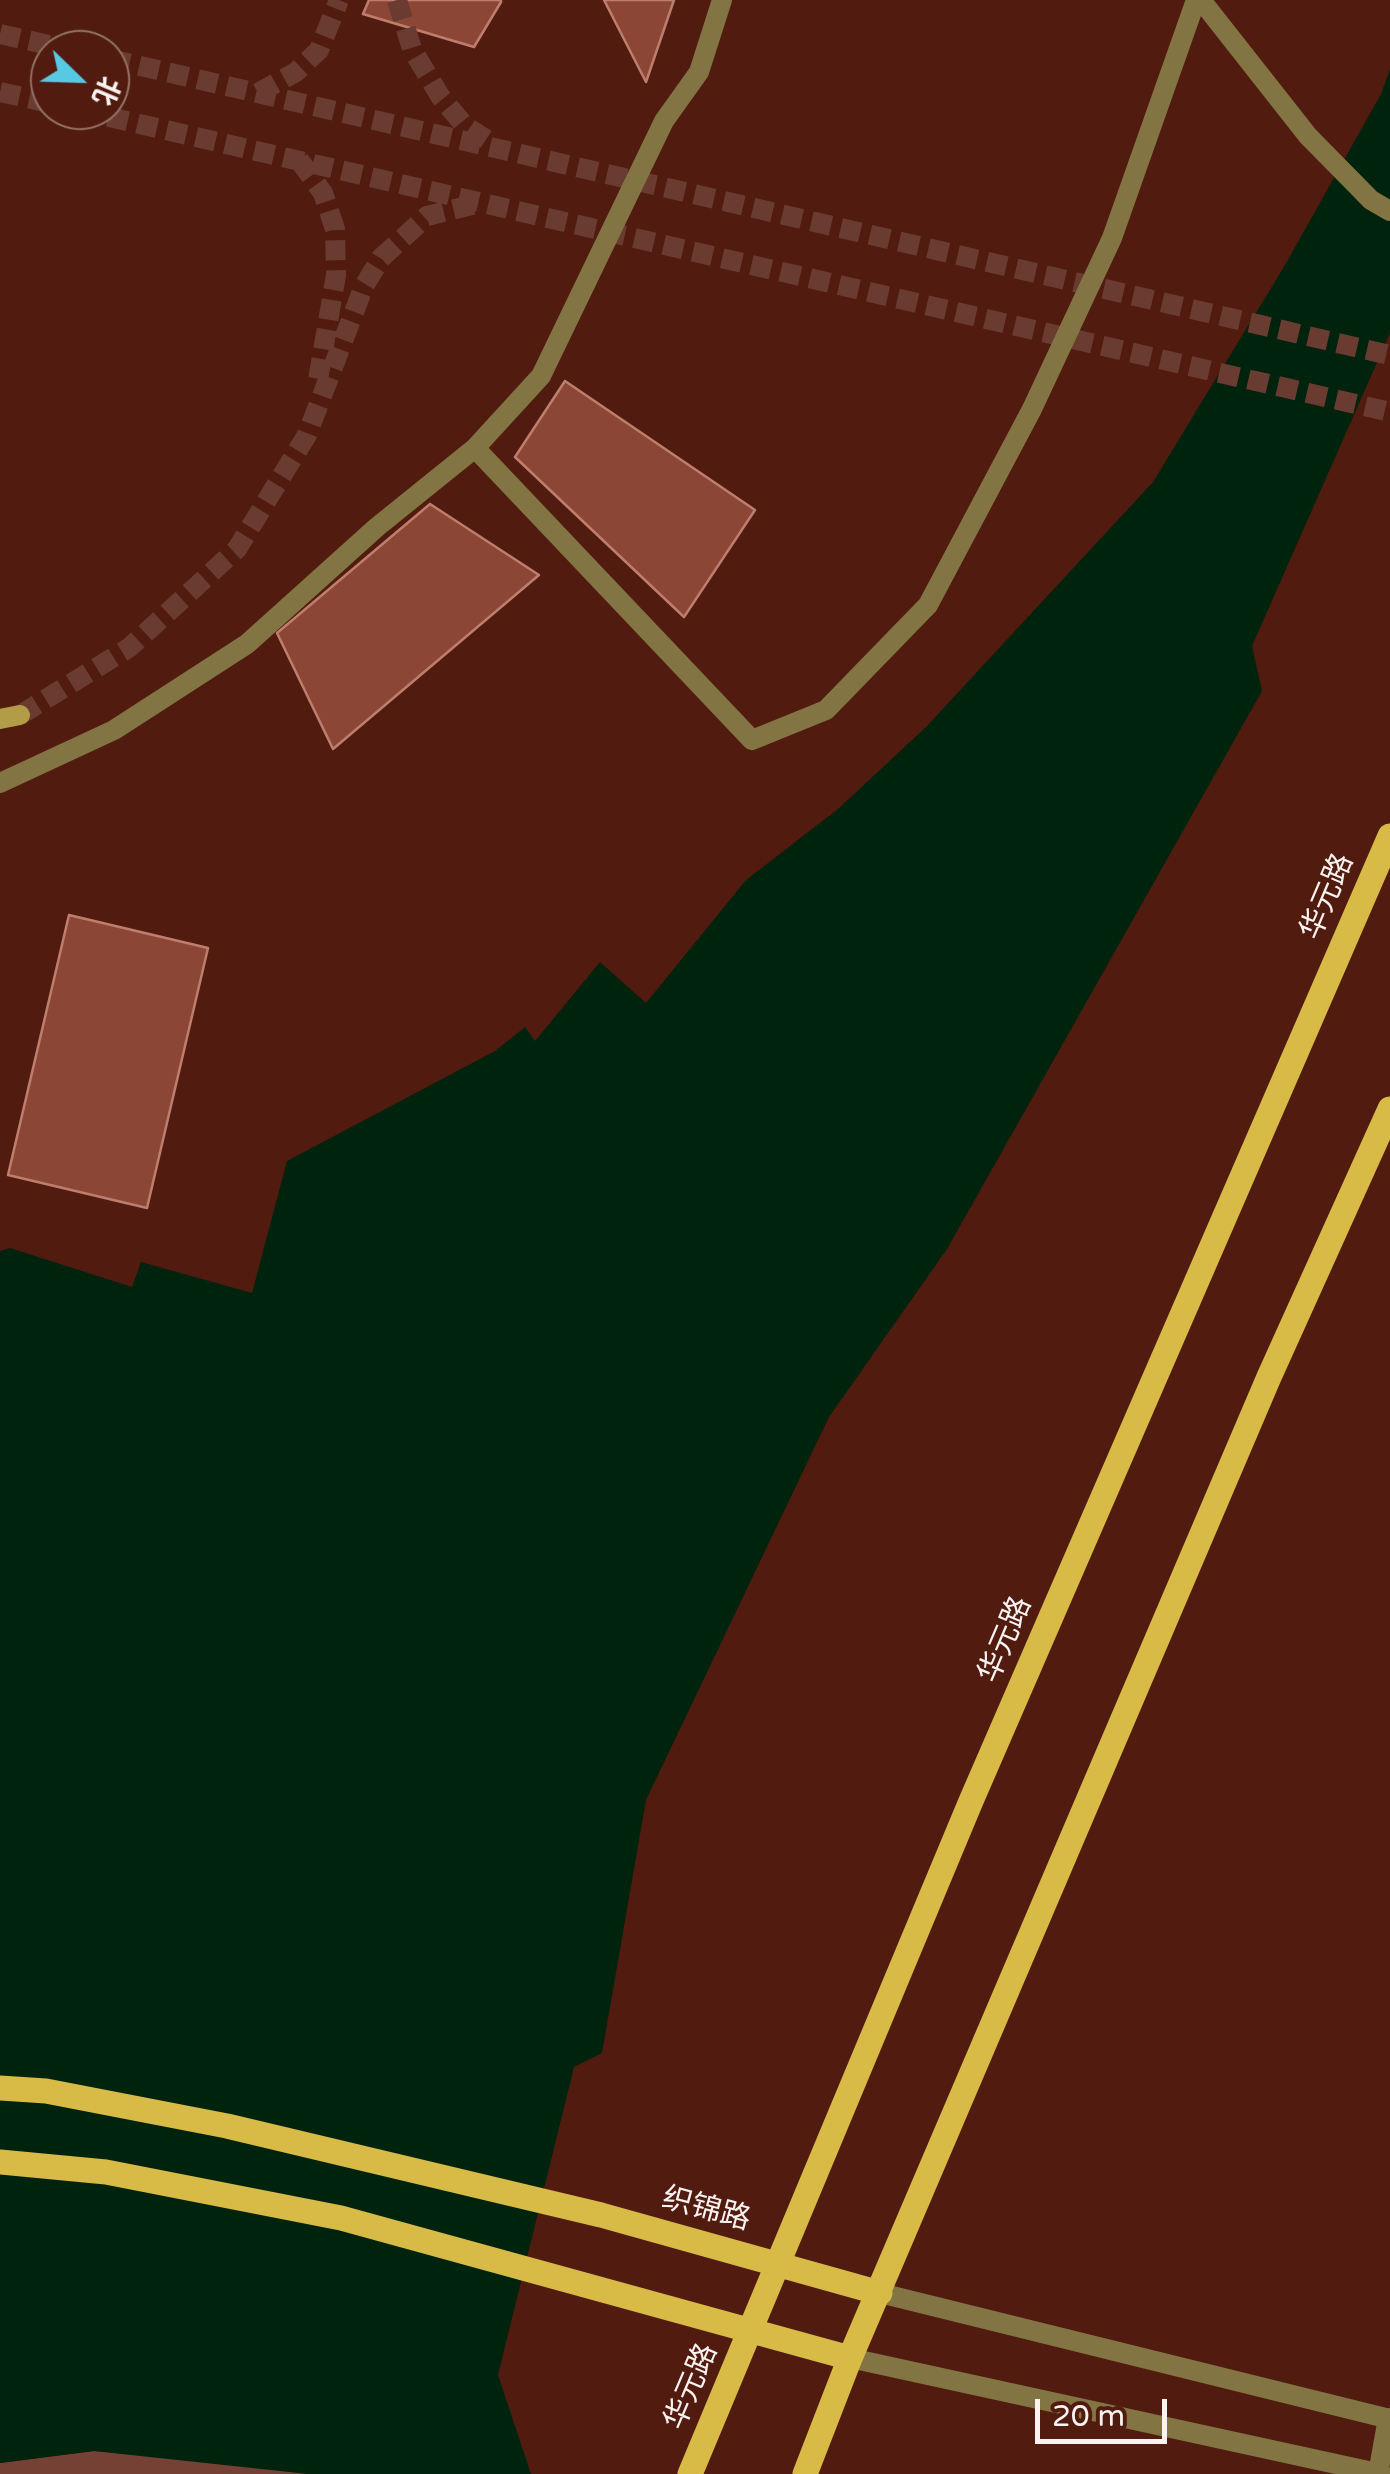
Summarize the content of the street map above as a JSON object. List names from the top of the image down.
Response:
{
  "streets": {
    "main road": ["华元路", "织锦路"]
  },
  "crossings": [
    ["华元路", "织锦路"]
  ],
  "scale_bar": "20 m",
  "north": "bottom right"
}
